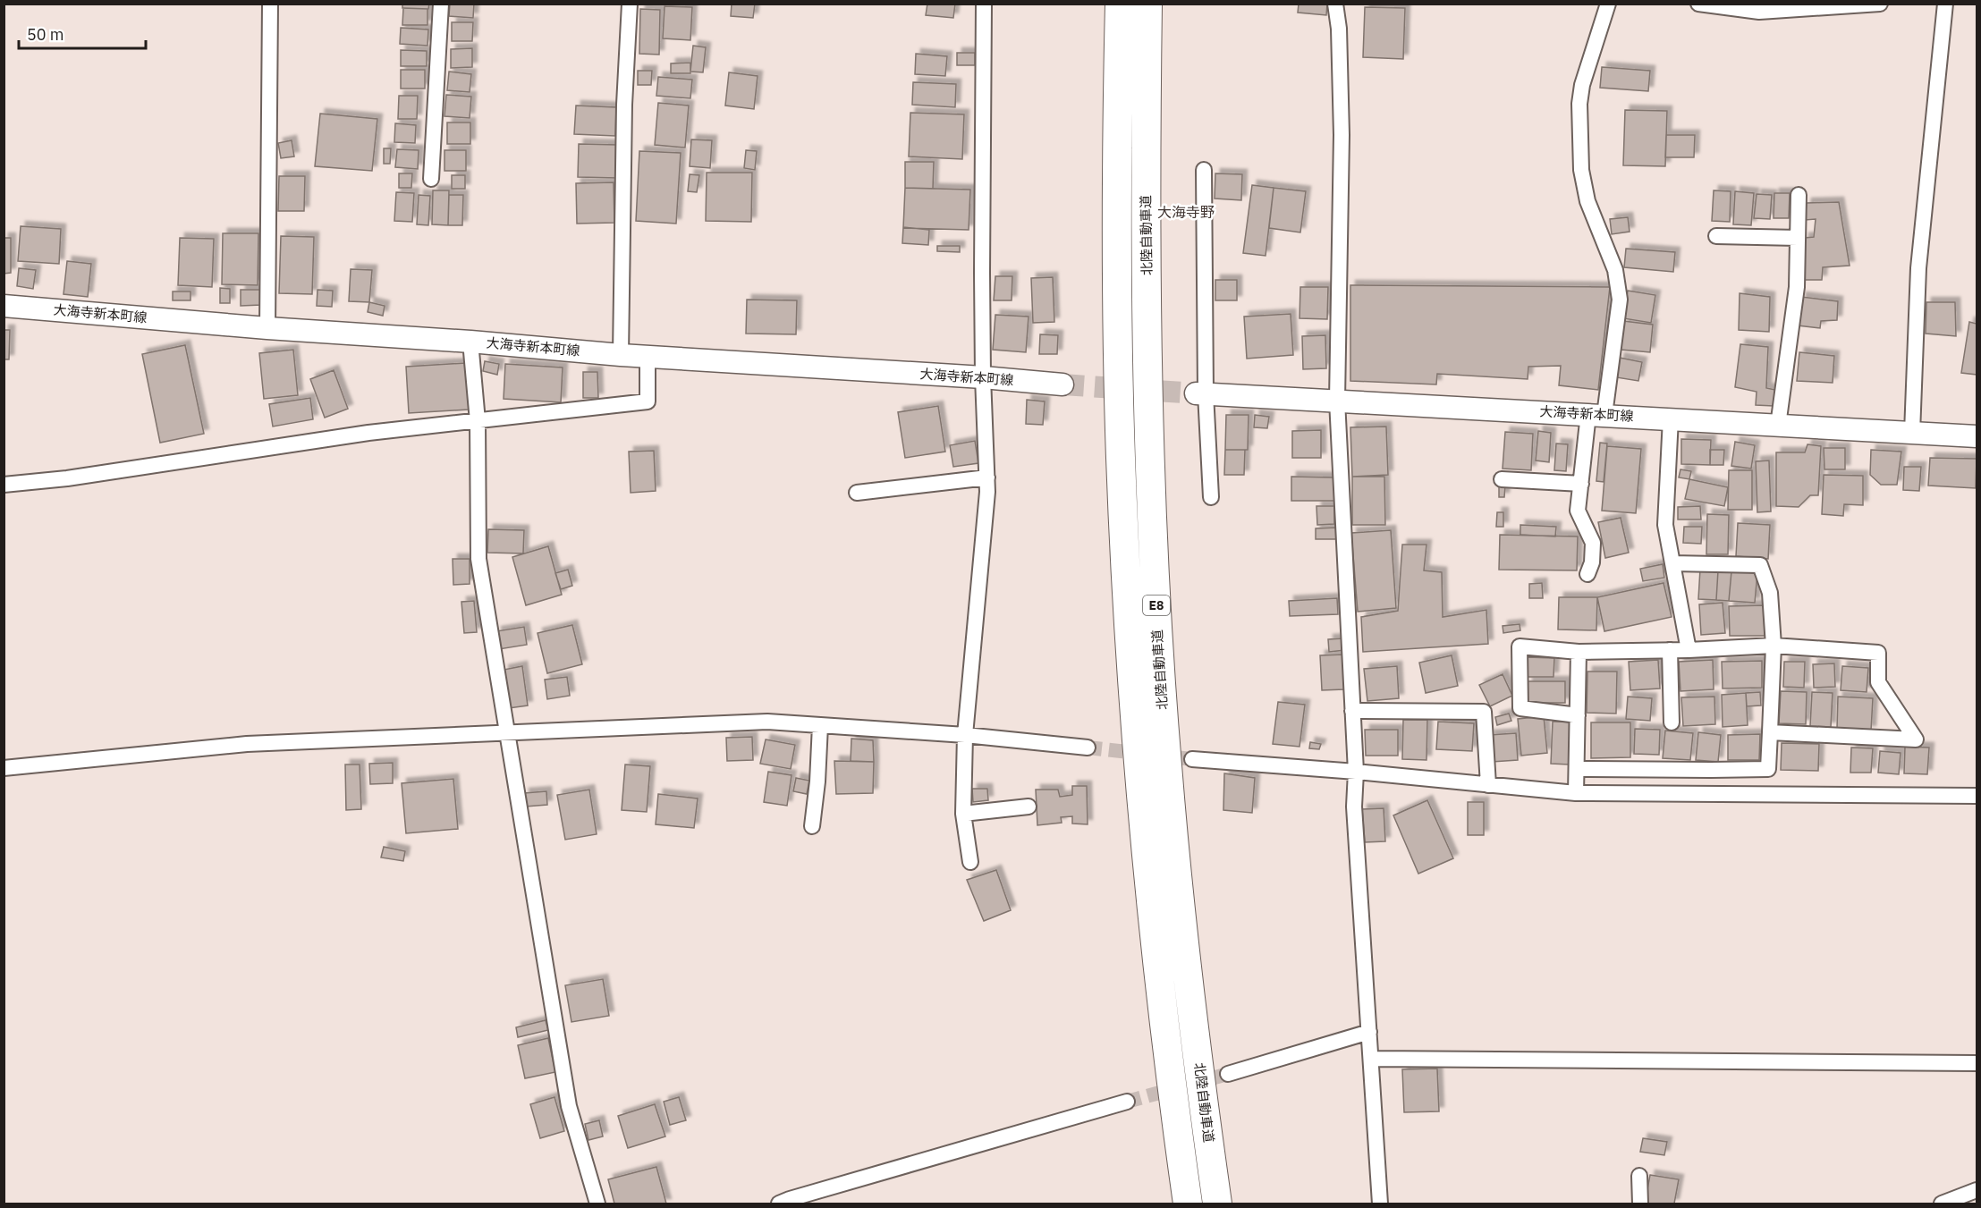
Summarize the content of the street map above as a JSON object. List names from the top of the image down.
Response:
{
  "streets": {
    "highway": ["北陸自動車道", "E8"],
    "main road": ["大海寺新本町線"]
  },
  "districts": ["大海寺野"],
  "scale_bar": "50 m"
}
